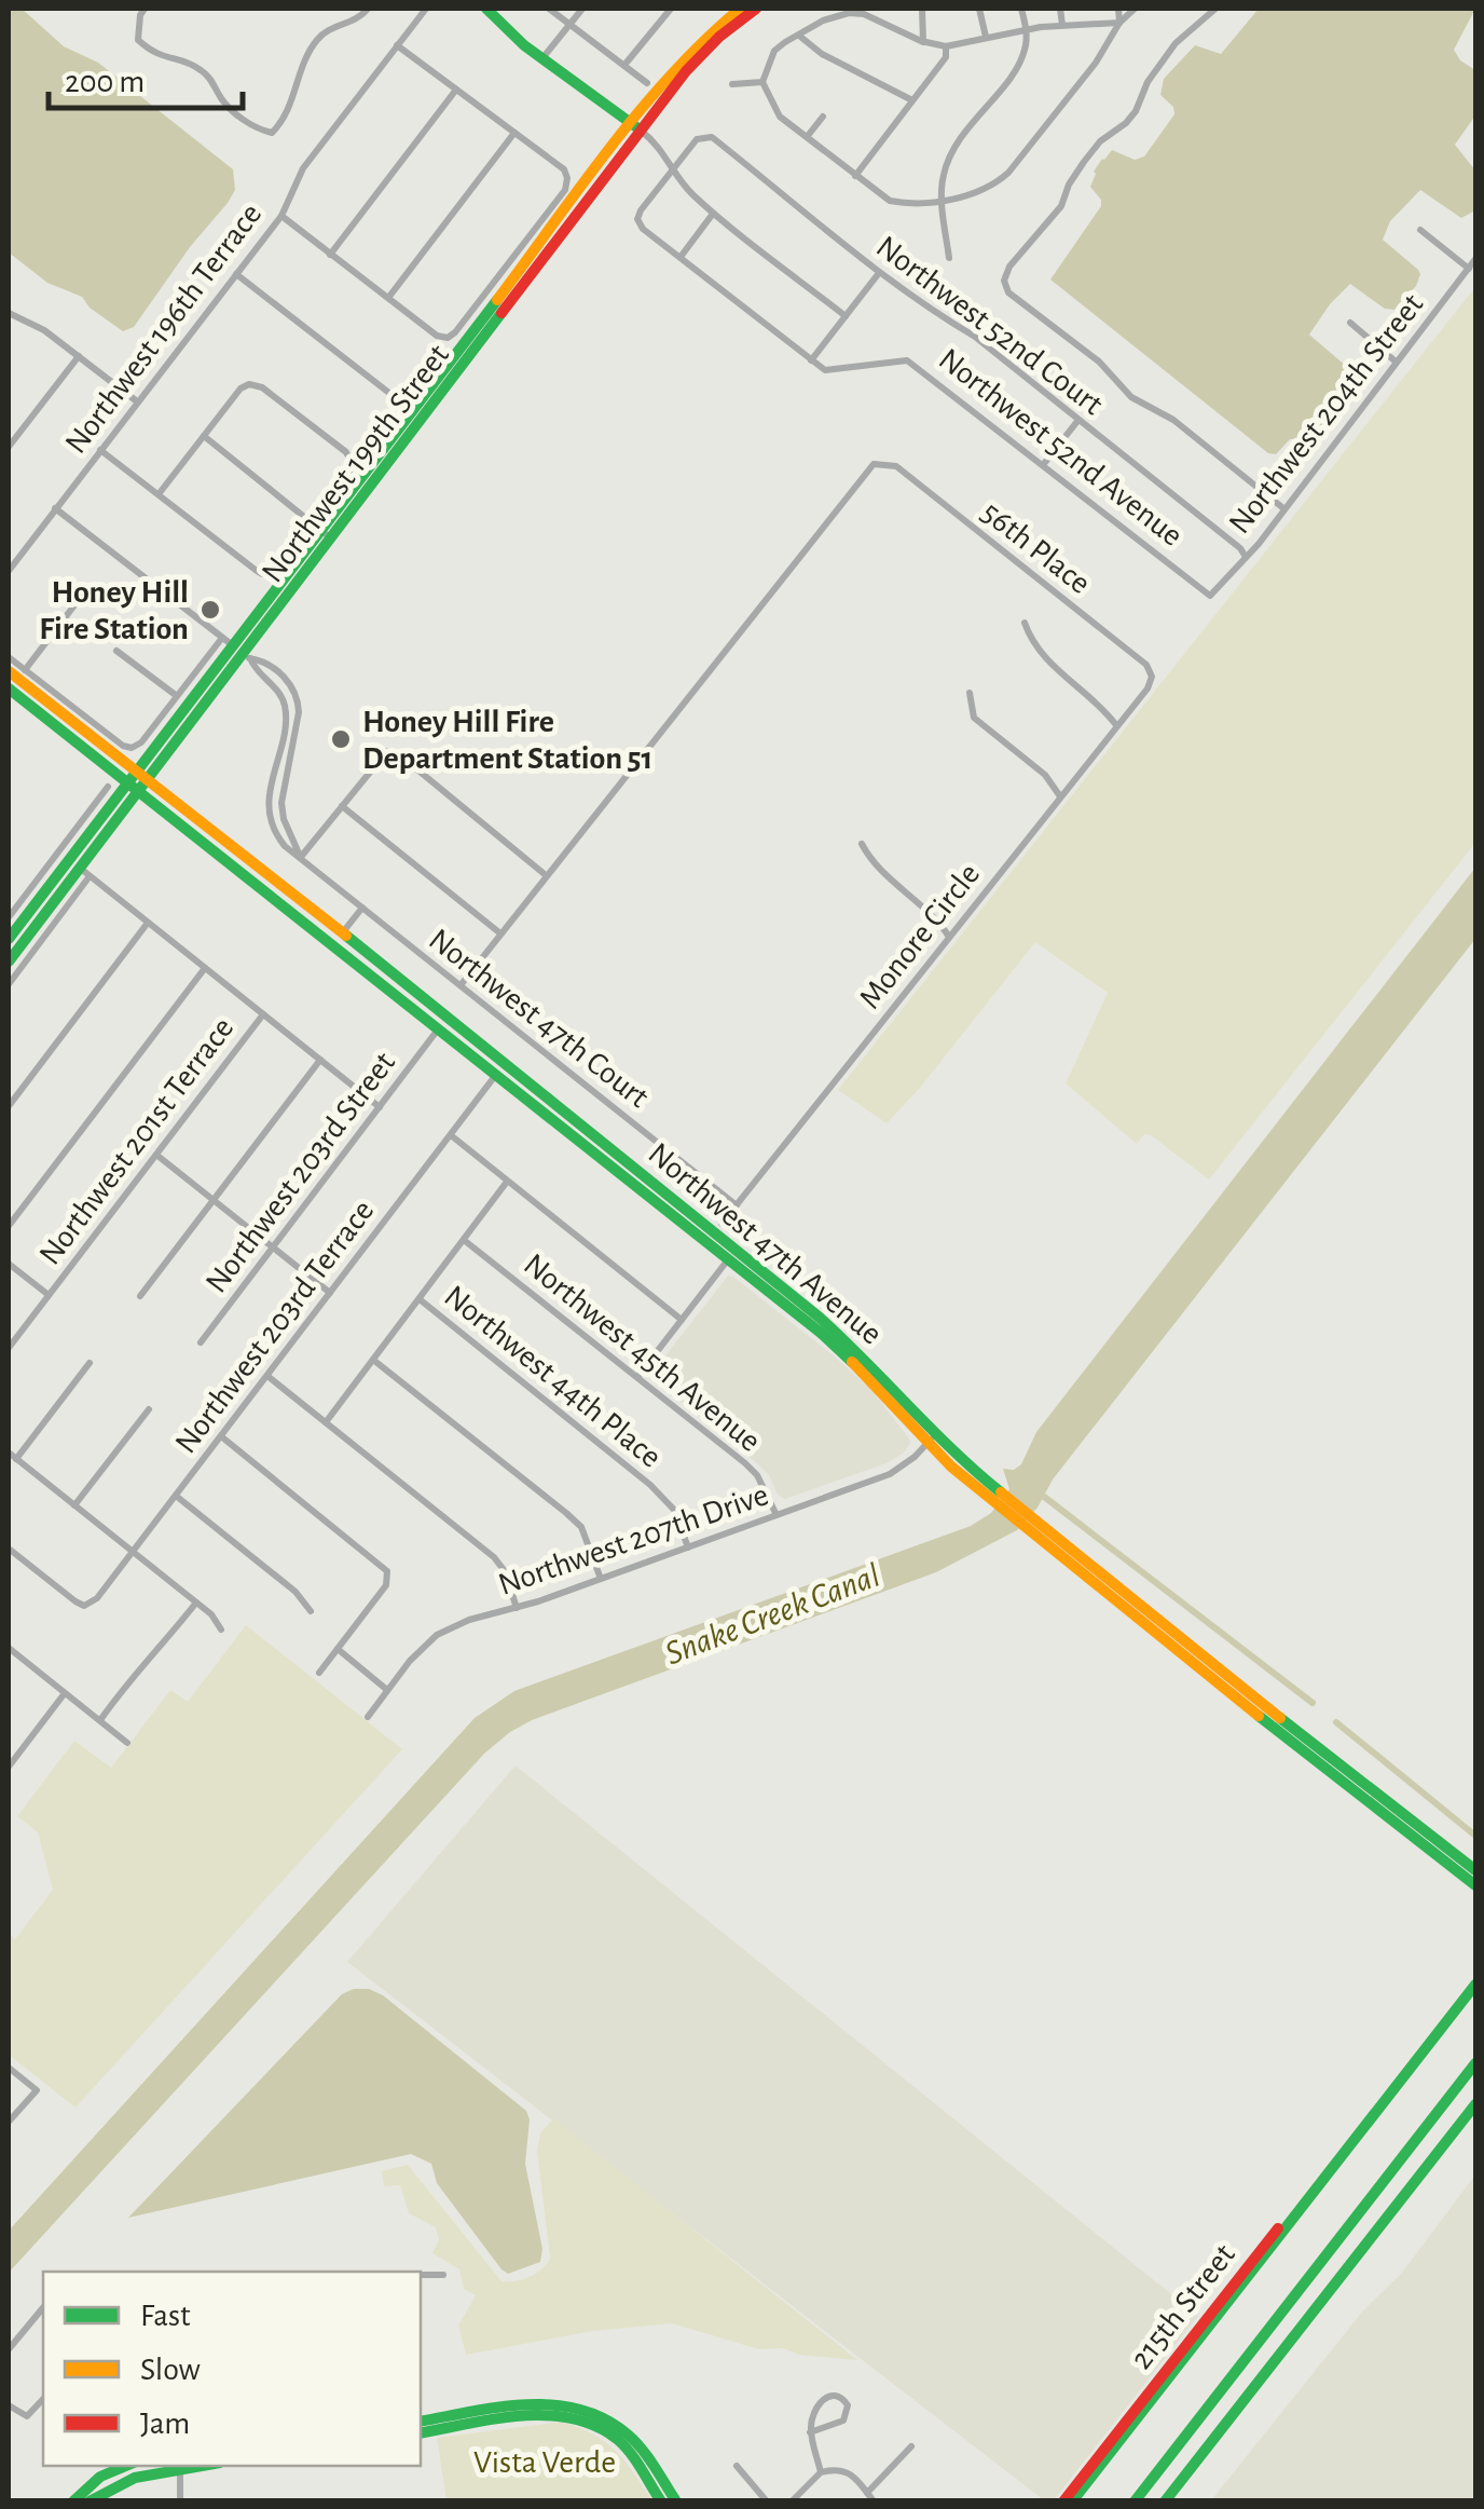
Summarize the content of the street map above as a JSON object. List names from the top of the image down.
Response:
{
  "streets": {
    "main road": ["Northwest 199th Street", "Northwest 47th Avenue", "215th Street"],
    "street": [
      "Northwest 52nd Court",
      "Northwest 196th Terrace",
      "Northwest 204th Street",
      "Northwest 52nd Avenue",
      "56th Place",
      "Monore Circle",
      "Northwest 47th Court",
      "Northwest 201st Terrace",
      "Northwest 203rd Street",
      "Northwest 203rd Terrace",
      "Northwest 45th Avenue",
      "Northwest 44th Place",
      "Northwest 207th Drive"
    ]
  },
  "crossings": [
    ["Northwest 52nd Court", "Northwest 204th Street"],
    ["Northwest 204th Street", "Northwest 52nd Avenue"],
    ["Northwest 199th Street", "Northwest 47th Avenue"],
    ["56th Place", "Monore Circle"],
    ["Monore Circle", "Northwest 47th Court"],
    ["Northwest 203rd Street", "Northwest 47th Avenue"],
    ["Northwest 47th Avenue", "Northwest 203rd Terrace"],
    ["Northwest 47th Avenue", "Northwest 207th Drive"],
    ["Northwest 45th Avenue", "Northwest 207th Drive"],
    ["Northwest 44th Place", "Northwest 207th Drive"]
  ],
  "water": ["Snake Creek Canal"],
  "parks": ["Vista Verde"],
  "places": ["Honey Hill Fire Station", "Honey Hill Fire Department Station 51"],
  "legend": ["Fast", "Slow", "Jam"],
  "scale_bar": "200 m"
}
